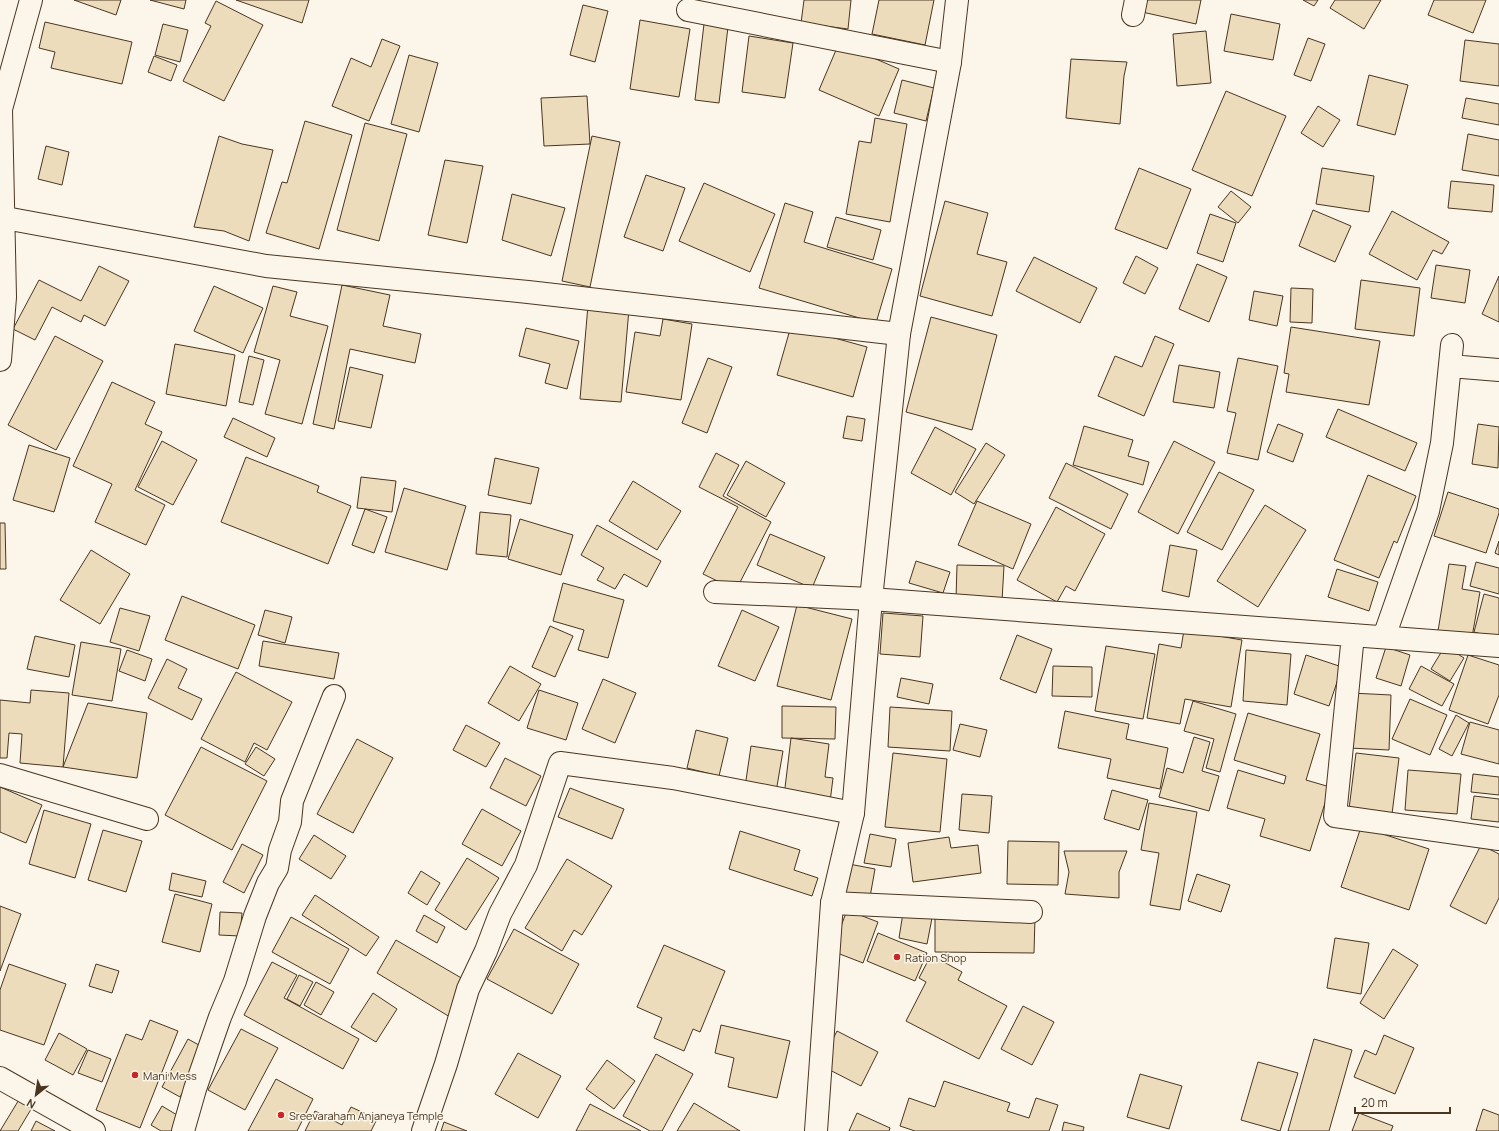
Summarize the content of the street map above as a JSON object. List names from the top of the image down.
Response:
{
  "places": ["Ration Shop", "Mani Mess", "Sreevaraham Anjaneya Temple"],
  "scale_bar": "20 m",
  "north": "bottom left"
}
